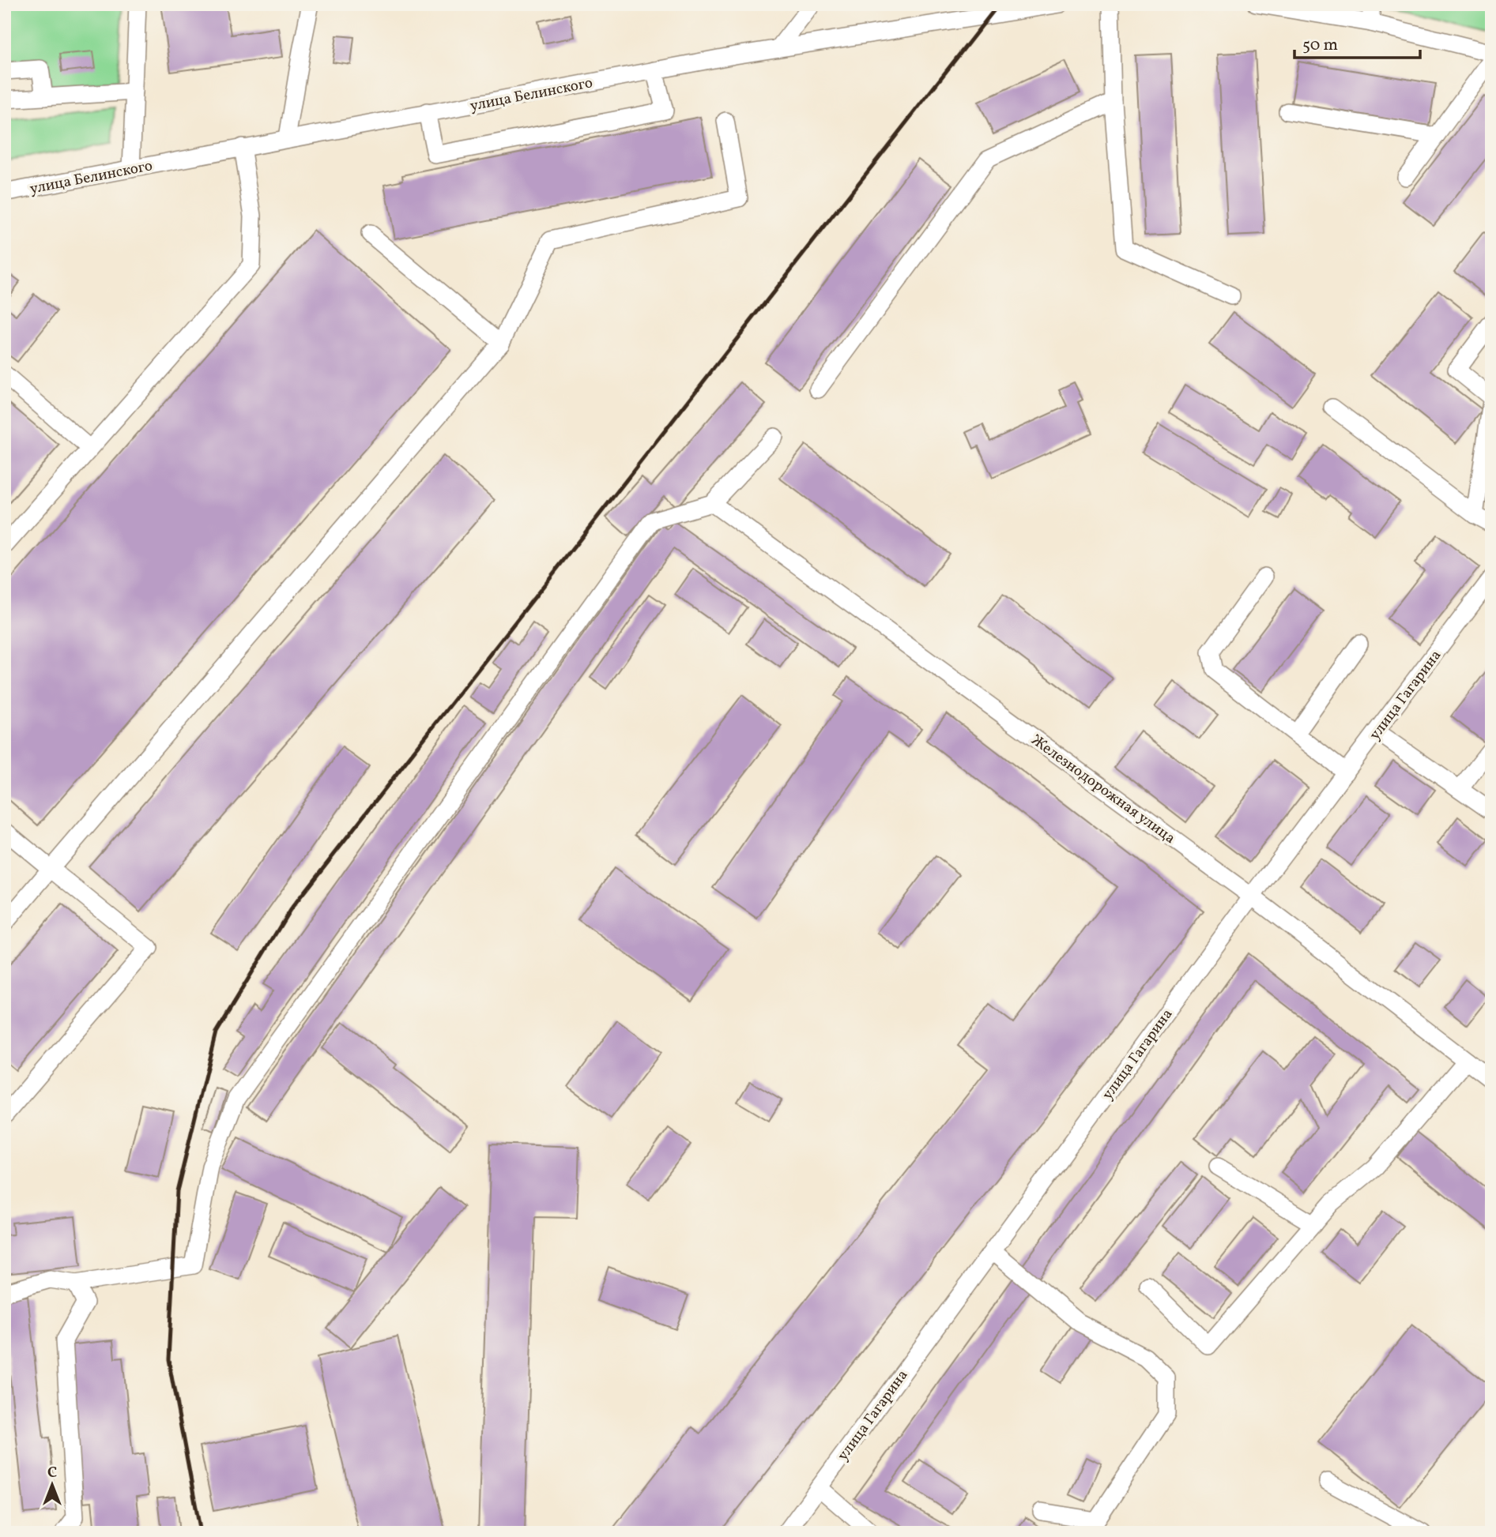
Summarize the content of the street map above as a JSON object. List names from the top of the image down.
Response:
{
  "streets": {
    "street": ["улица Белинского", "улица Гагарина", "Железнодорожная улица"]
  },
  "crossings": [
    ["улица Гагарина", "Железнодорожная улица"]
  ],
  "scale_bar": "50 m",
  "north": "top"
}
